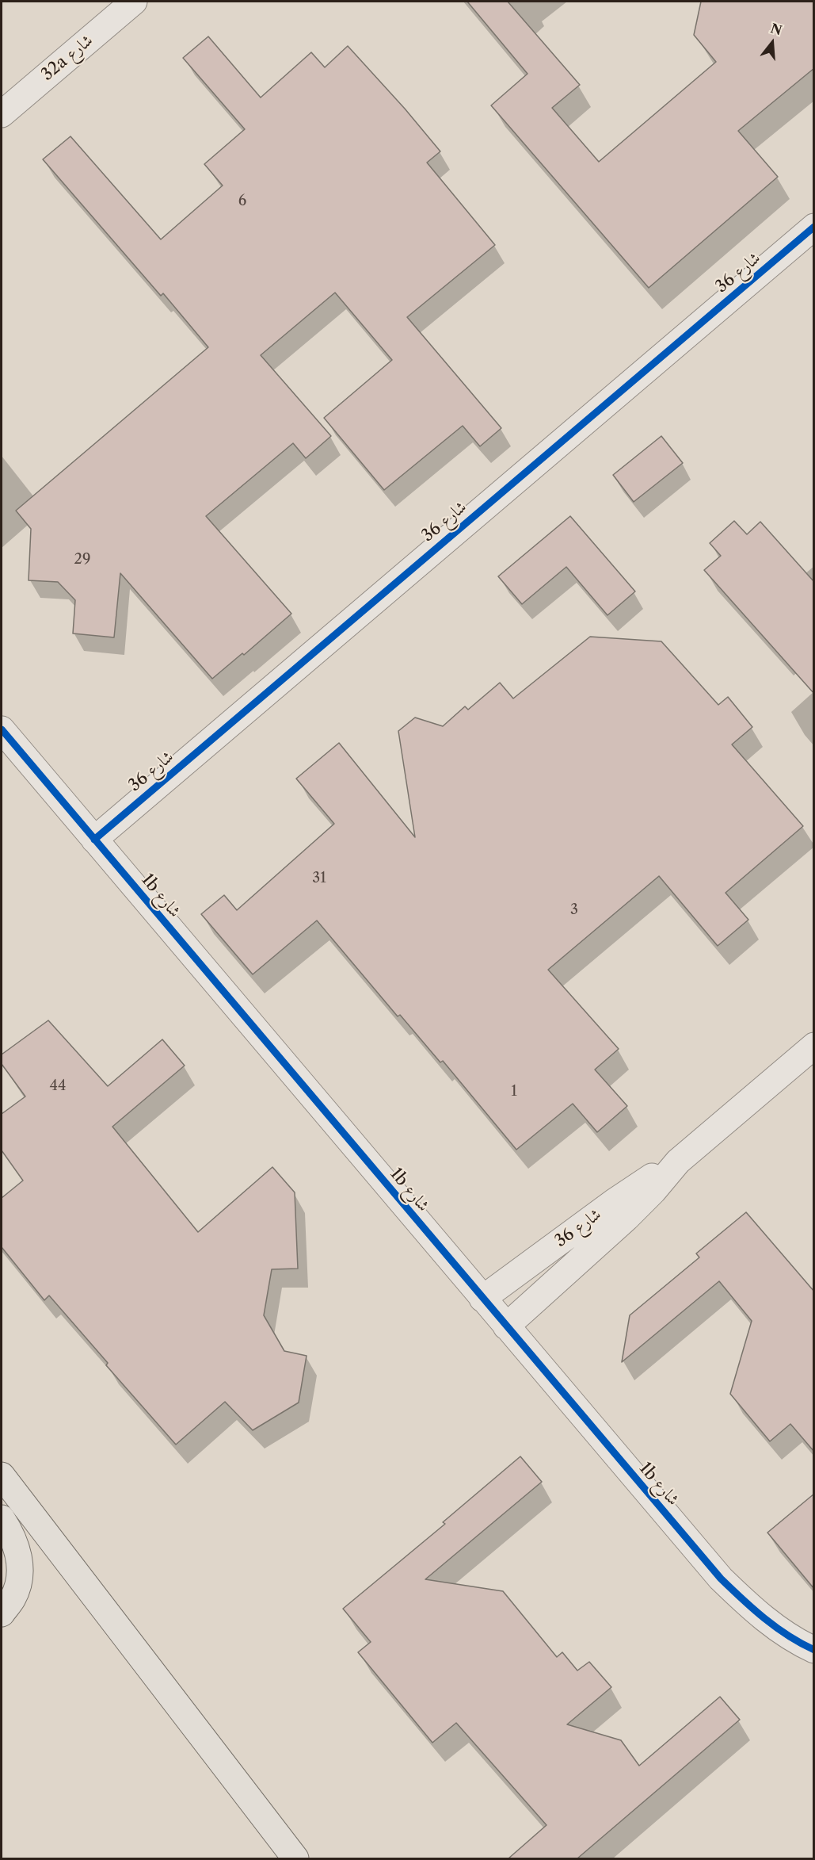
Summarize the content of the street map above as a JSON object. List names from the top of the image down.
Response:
{
  "streets": {
    "street": ["32a شارع", "شارع 36", "1b شارع"]
  },
  "crossings": [
    ["شارع 36", "1b شارع"]
  ],
  "house_numbers": [
    "6",
    "29",
    "31",
    "3",
    "44",
    "1"
  ],
  "north": "top"
}
